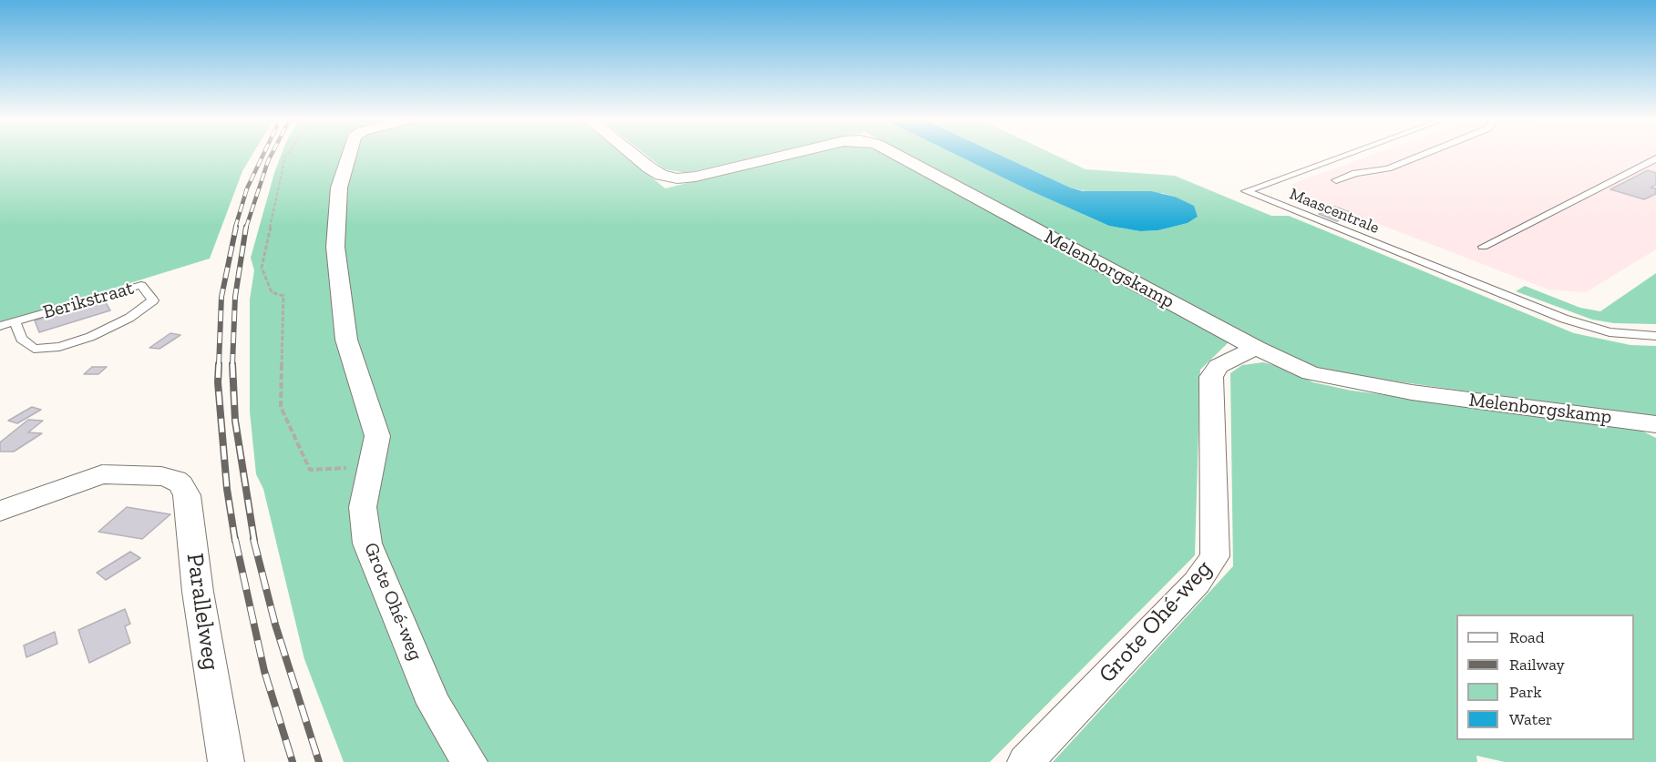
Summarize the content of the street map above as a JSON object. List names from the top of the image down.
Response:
{
  "streets": {
    "street": ["Melenborgskamp", "Grote Ohé-weg", "Parallelweg"],
    "lane": ["Maascentrale", "Berikstraat"]
  },
  "crossings": [
    ["Melenborgskamp", "Grote Ohé-weg"]
  ],
  "legend": [
    "Road",
    "Railway",
    "Park",
    "Water"
  ]
}
